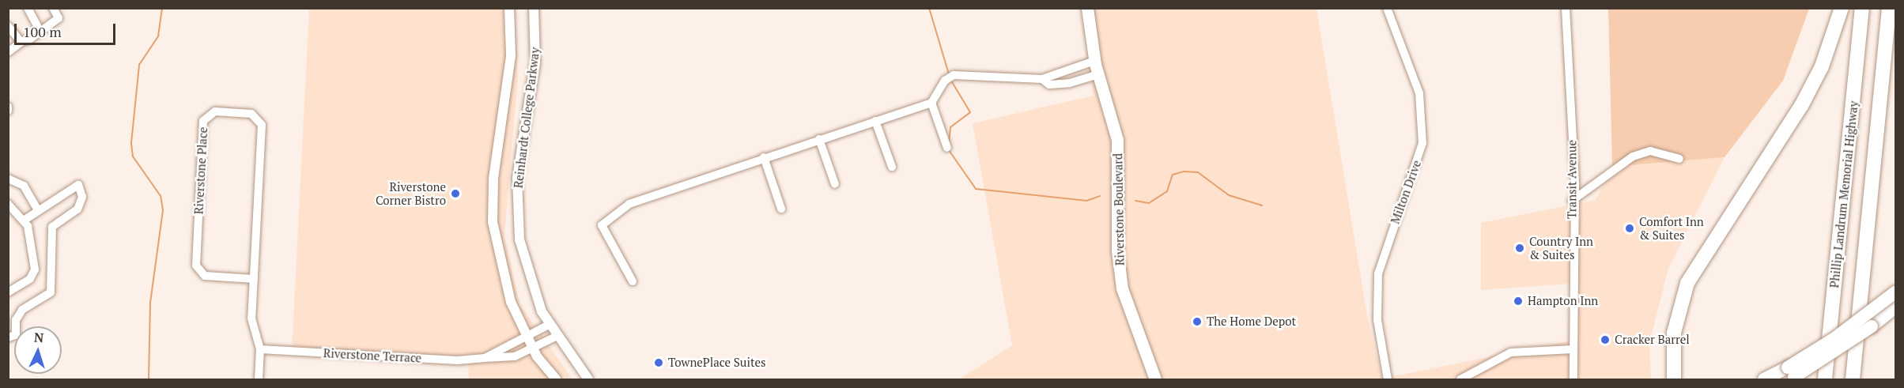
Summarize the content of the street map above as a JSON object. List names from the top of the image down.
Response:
{
  "streets": {
    "highway": ["Phillip Landrum Memorial Highway"],
    "main road": ["Riverstone Boulevard"],
    "street": [
      "Reinhardt College Parkway",
      "Riverstone Place",
      "Transit Avenue",
      "Milton Drive",
      "Riverstone Terrace"
    ]
  },
  "crossings": [
    ["Reinhardt College Parkway", "Riverstone Terrace"],
    ["Riverstone Place", "Riverstone Terrace"]
  ],
  "places": [
    "Riverstone Corner Bistro",
    "Comfort Inn & Suites",
    "Country Inn & Suites",
    "Hampton Inn",
    "The Home Depot",
    "Cracker Barrel",
    "TownePlace Suites"
  ],
  "scale_bar": "100 m",
  "north": "top"
}
